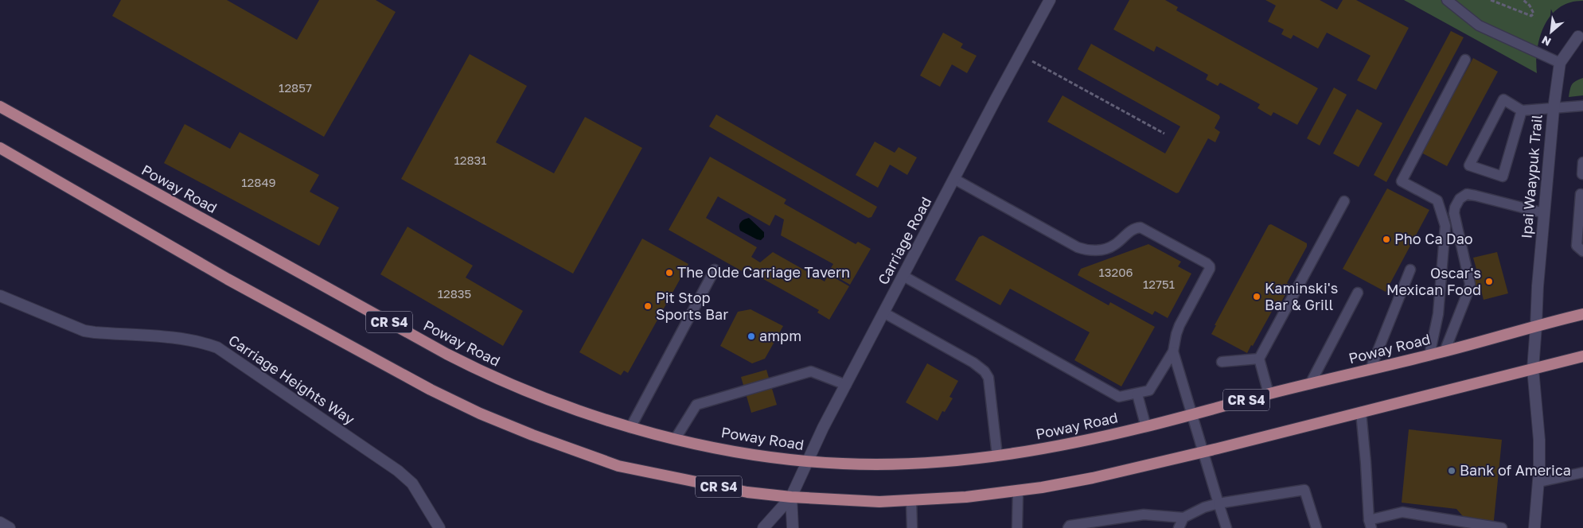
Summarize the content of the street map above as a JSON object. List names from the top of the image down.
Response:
{
  "streets": {
    "main road": ["Poway Road", "CR S4"],
    "street": ["Ipai Waaypuk Trail", "Carriage Road", "Carriage Heights Way"]
  },
  "crossings": [
    ["Ipai Waaypuk Trail", "Poway Road"],
    ["Ipai Waaypuk Trail", "CR S4"],
    ["Poway Road", "Carriage Road"],
    ["Carriage Road", "CR S4"]
  ],
  "places": [
    "Pho Ca Dao",
    "The Olde Carriage Tavern",
    "Oscar's Mexican Food",
    "Kaminski's Bar & Grill",
    "Pit Stop Sports Bar",
    "ampm",
    "Bank of America"
  ],
  "house_numbers": [
    "12857",
    "12831",
    "12849",
    "13206",
    "12751",
    "12835"
  ],
  "north": "bottom left"
}
